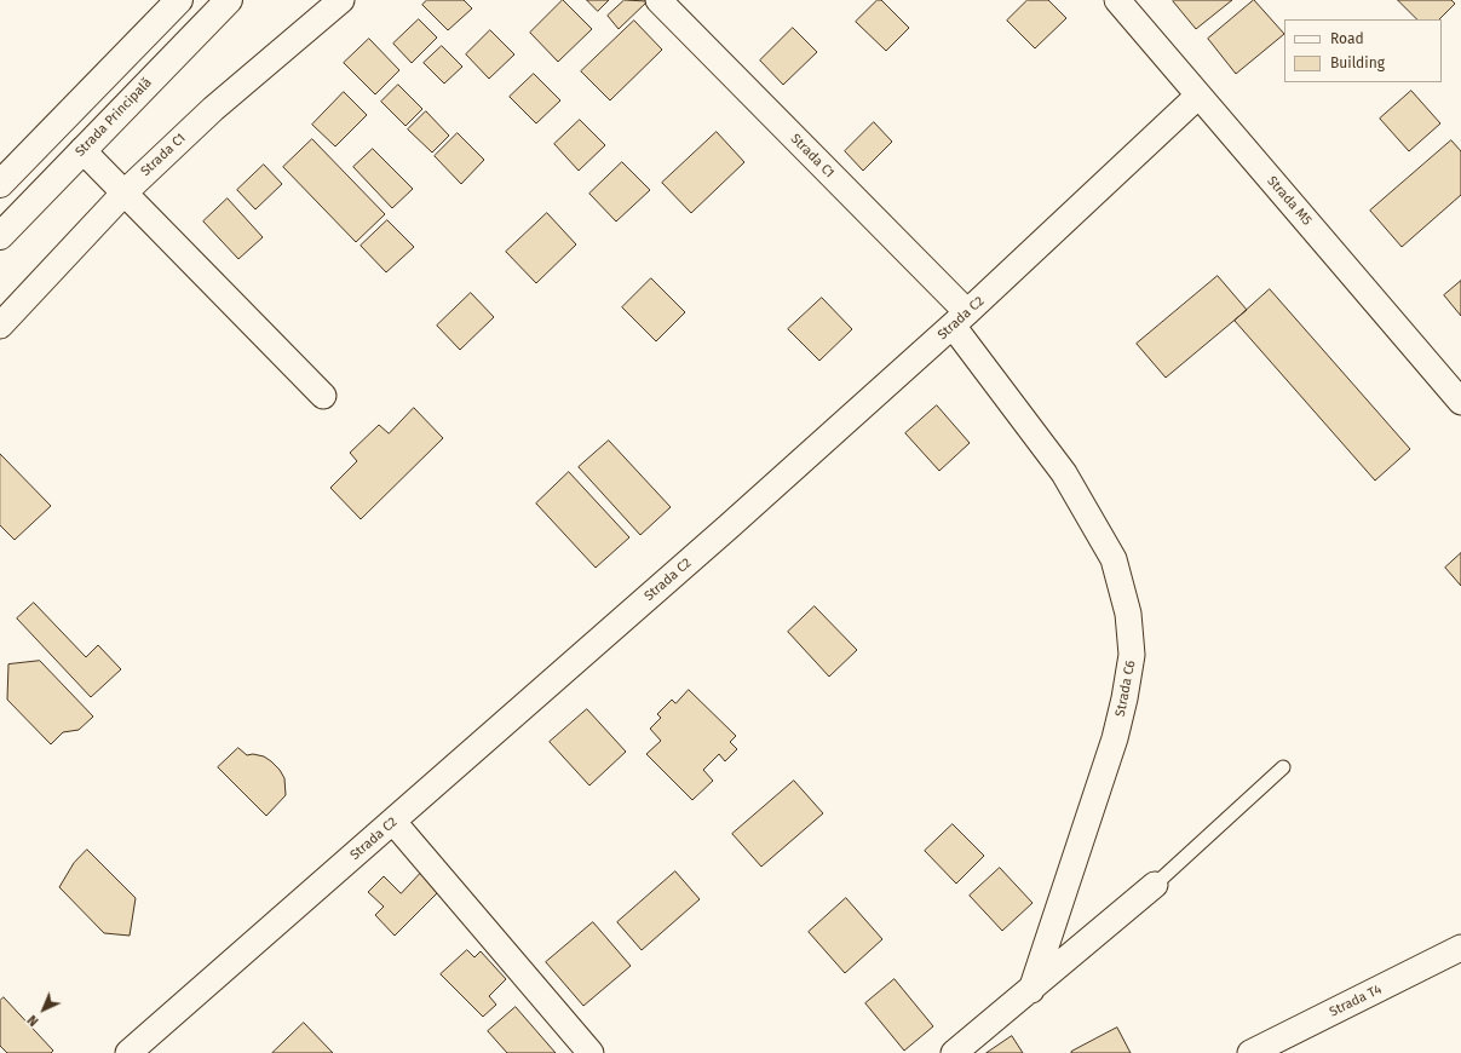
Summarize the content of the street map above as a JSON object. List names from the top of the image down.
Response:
{
  "streets": {
    "main road": ["Strada Principală"],
    "street": [
      "Strada C1",
      "Strada M5",
      "Strada C2",
      "Strada C6",
      "Strada T4"
    ]
  },
  "crossings": [
    ["Strada C1", "Strada C2"],
    ["Strada C1", "Strada C6"],
    ["Strada M5", "Strada C2"],
    ["Strada C2", "Strada C6"]
  ],
  "legend": ["Road", "Building"],
  "north": "bottom left"
}
